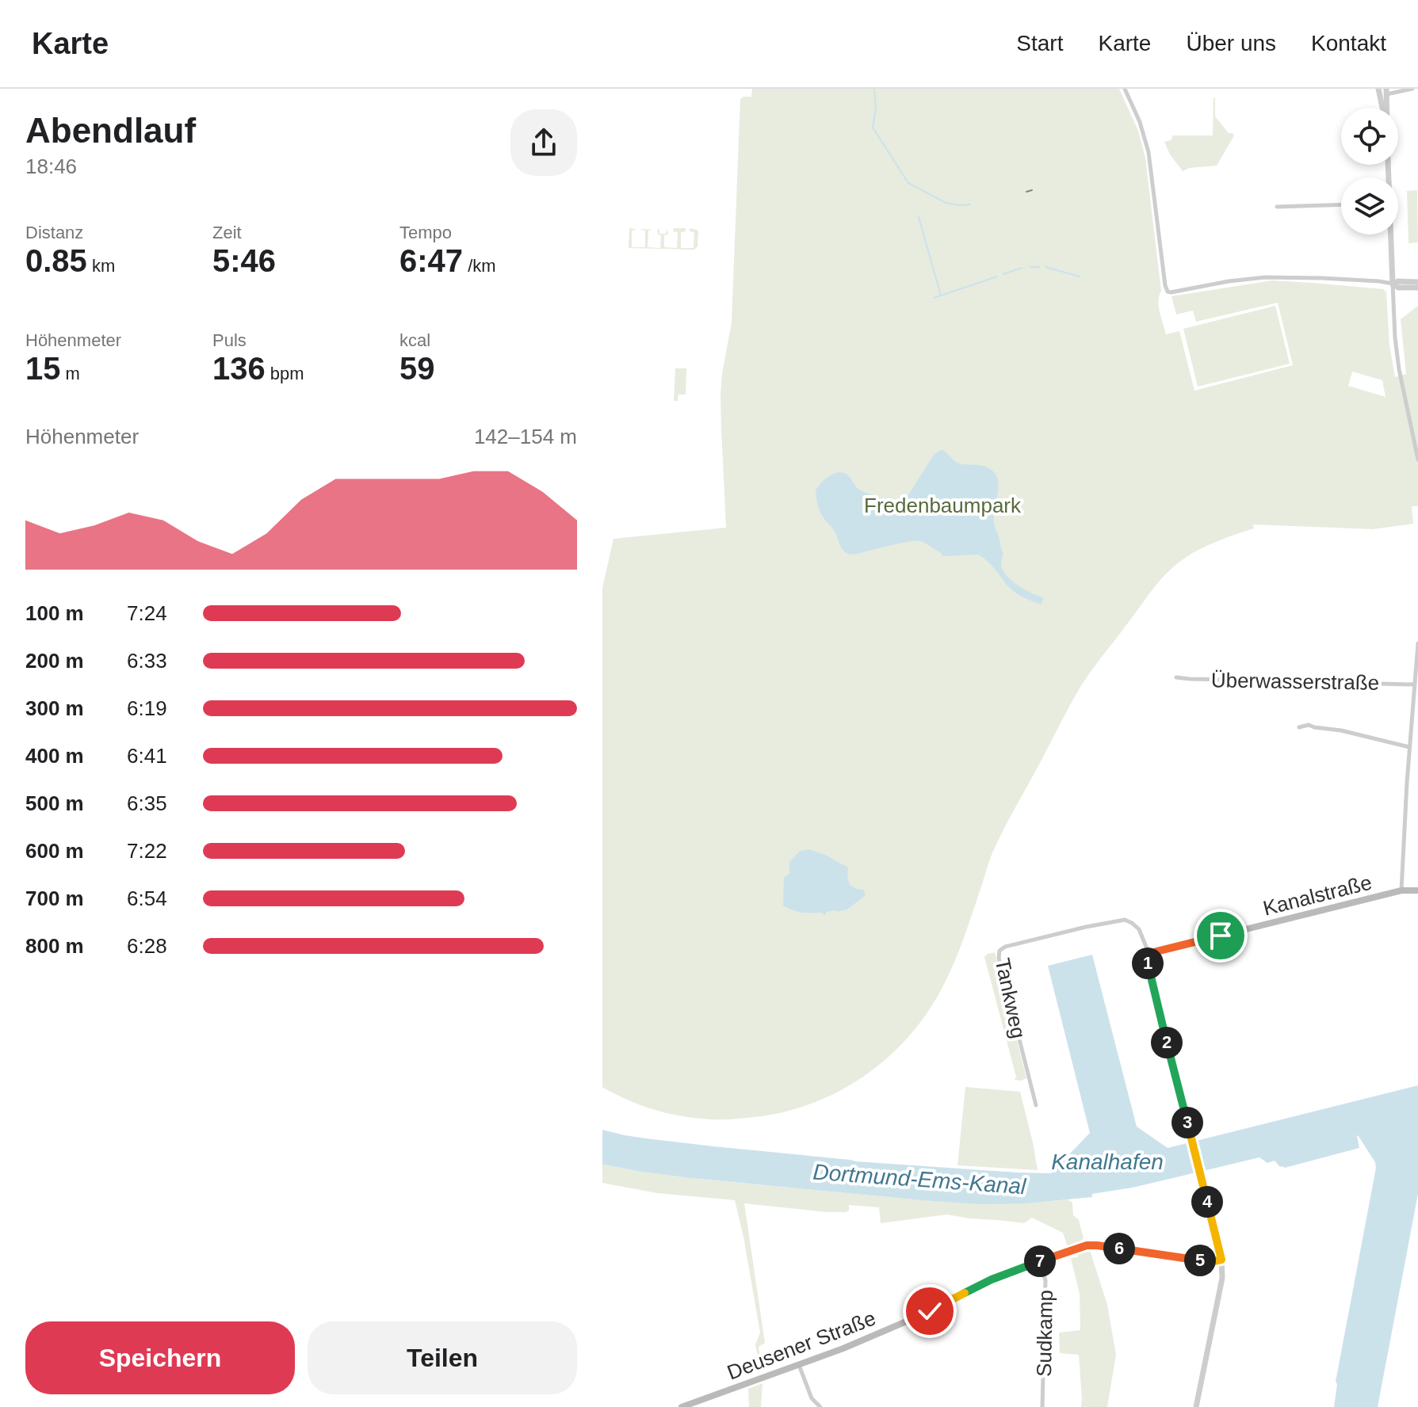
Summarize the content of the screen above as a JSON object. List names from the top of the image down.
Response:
{
  "streets": {
    "main road": ["Kanalstraße", "Deusener Straße"],
    "street": ["Überwasserstraße", "Tankweg", "Sudkamp"]
  },
  "crossings": [
    ["Kanalstraße", "Tankweg"],
    ["Sudkamp", "Deusener Straße"]
  ],
  "water": ["Kanalhafen", "Dortmund-Ems-Kanal"],
  "parks": ["Fredenbaumpark"],
  "page": {
    "header": "Karte",
    "nav": [
      "Start",
      "Karte",
      "Über uns",
      "Kontakt"
    ],
    "heading": ["Abendlauf", "18:46"],
    "stats": [
      ["Distanz", "0.85 km"],
      ["Zeit", "5:46"],
      ["Tempo", "6:47 /km"],
      ["Höhenmeter", "15 m"],
      ["Puls", "136 bpm"],
      ["kcal", "59"]
    ],
    "chart": ["Höhenmeter", "142–154 m"],
    "list": [
      {
        "name": "100 m",
        "note": "7:24"
      },
      {
        "name": "200 m",
        "note": "6:33"
      },
      {
        "name": "300 m",
        "note": "6:19"
      },
      {
        "name": "400 m",
        "note": "6:41"
      },
      {
        "name": "500 m",
        "note": "6:35"
      },
      {
        "name": "600 m",
        "note": "7:22"
      },
      {
        "name": "700 m",
        "note": "6:54"
      },
      {
        "name": "800 m",
        "note": "6:28"
      }
    ],
    "pins": [
      "1",
      "2",
      "3",
      "4",
      "6",
      "5",
      "7"
    ],
    "buttons": ["Speichern", "Teilen"]
  }
}
